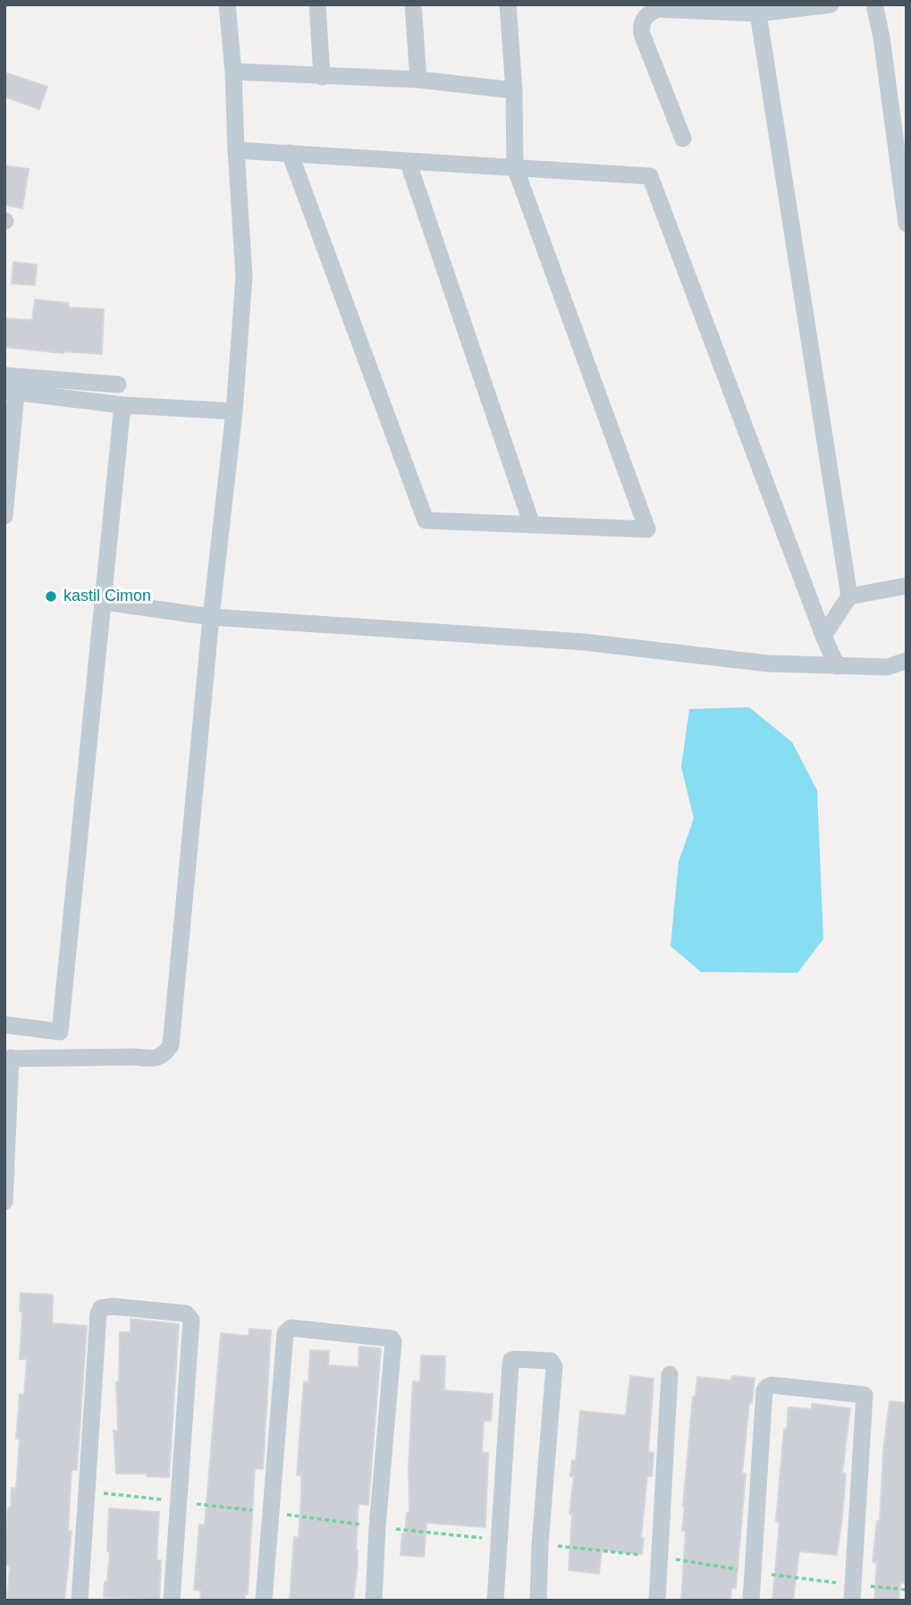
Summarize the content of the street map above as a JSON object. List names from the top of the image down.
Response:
{
  "places": ["kastil Cimon"]
}
